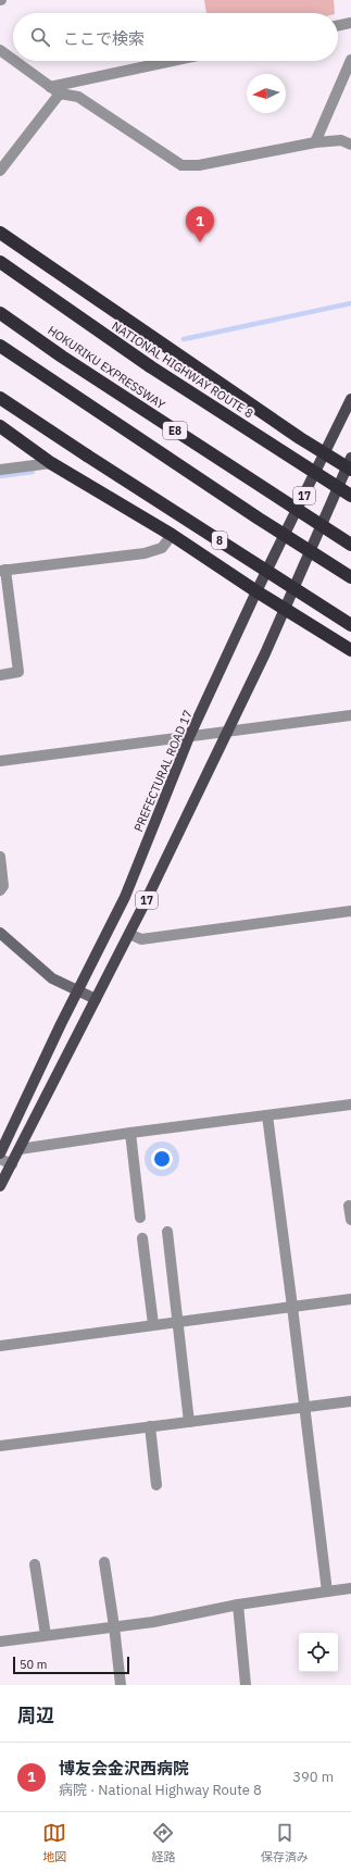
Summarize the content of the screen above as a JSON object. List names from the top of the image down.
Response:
{
  "streets": {
    "highway": [
      "HOKURIKU EXPRESSWAY",
      "NATIONAL HIGHWAY ROUTE 8",
      "E8",
      "8"
    ],
    "main road": ["17", "PREFECTURAL ROAD 17"]
  },
  "scale_bar": "50 m",
  "north": "left",
  "page": {
    "search": "ここで検索",
    "pins": "1",
    "scale": "50 m",
    "heading": "周辺",
    "list": [
      {
        "mark": "1",
        "name": "博友会金沢西病院",
        "note": "病院 · National Highway Route 8",
        "value": "390 m"
      }
    ],
    "nav": ["地図", "経路", "保存済み"]
  }
}
